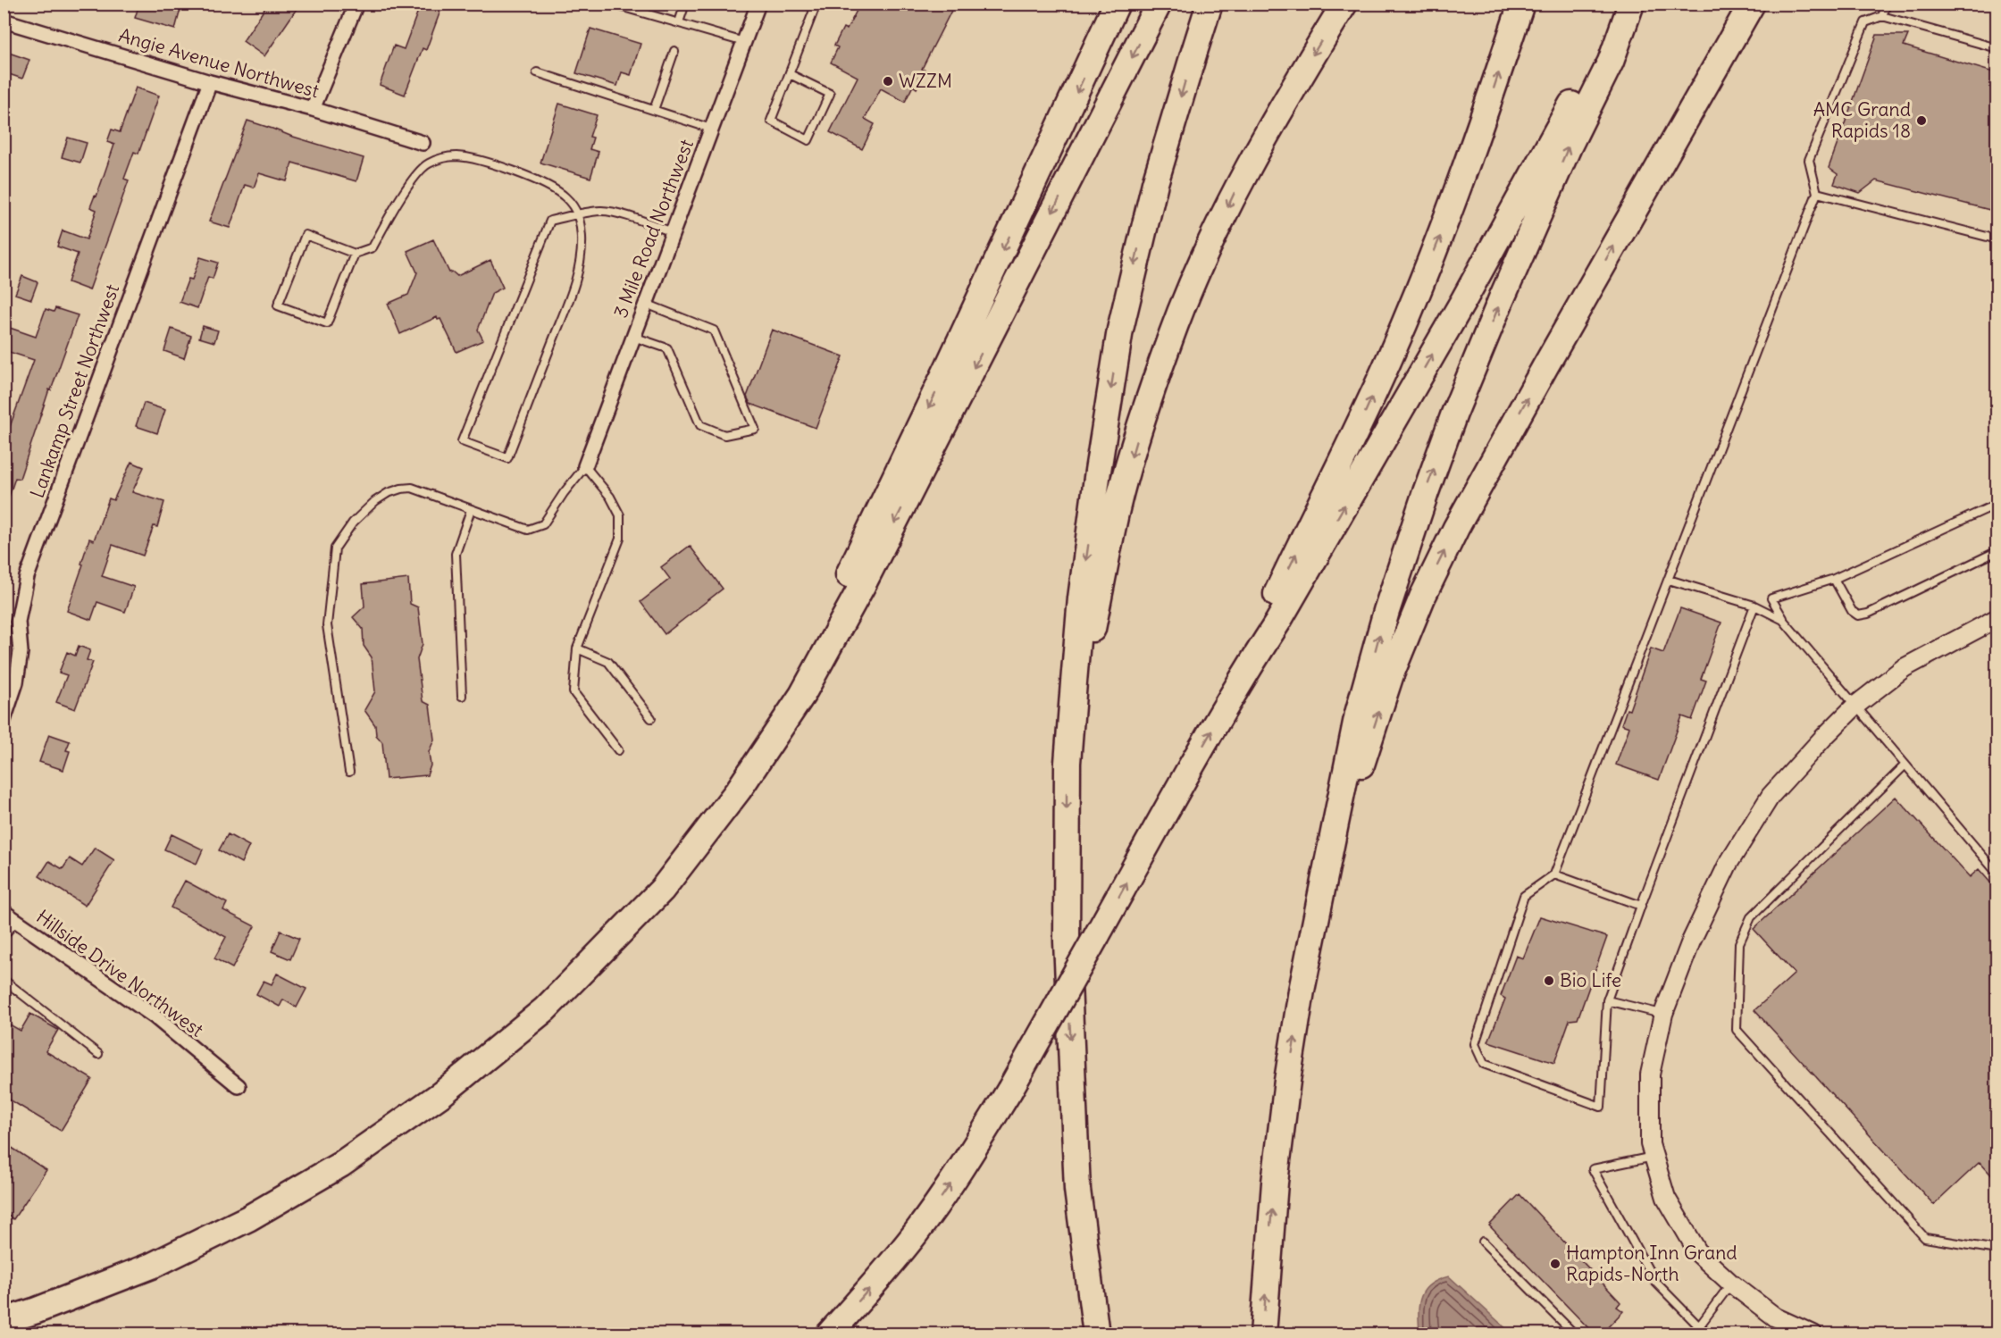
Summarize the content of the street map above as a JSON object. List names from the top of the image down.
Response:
{
  "streets": {
    "street": [
      "Angie Avenue Northwest",
      "3 Mile Road Northwest",
      "Lankamp Street Northwest",
      "Hillside Drive Northwest"
    ]
  },
  "crossings": [
    ["Angie Avenue Northwest", "Lankamp Street Northwest"]
  ],
  "places": [
    "WZZM",
    "AMC Grand Rapids 18",
    "Bio Life",
    "Hampton Inn Grand Rapids-North"
  ]
}
